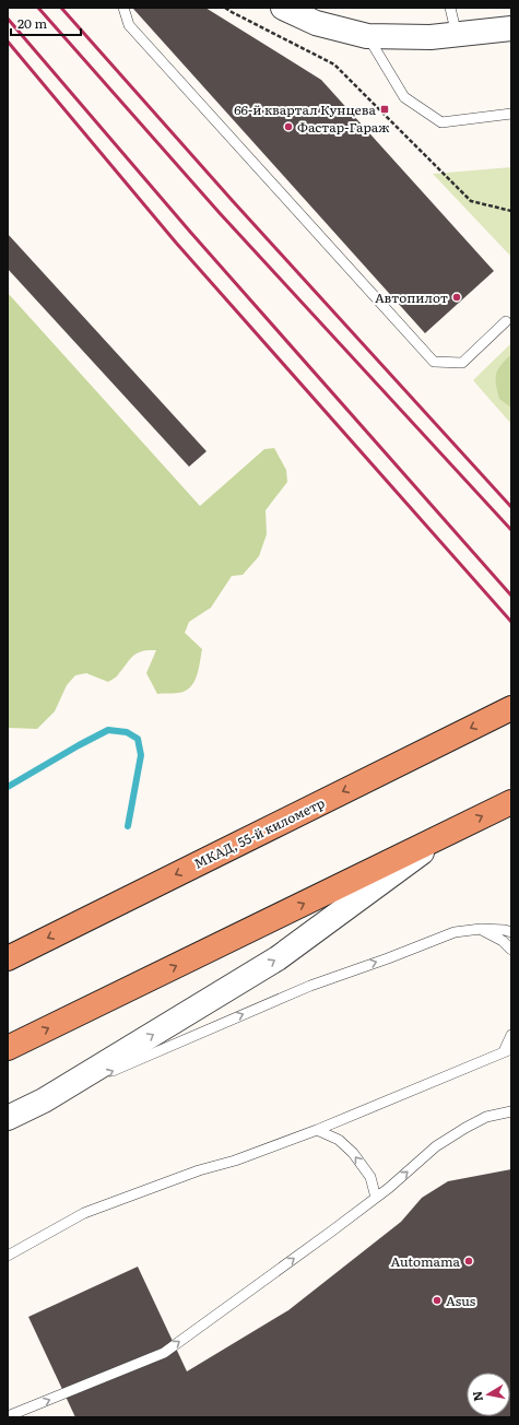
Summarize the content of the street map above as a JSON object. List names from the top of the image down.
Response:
{
  "streets": {
    "highway": ["МКАД, 55-й километр"]
  },
  "places": {
    "transit": ["66-й квартал Кунцева"],
    "other": [
      "Фастар-Гараж",
      "Автопилот",
      "Automama",
      "Asus"
    ]
  },
  "scale_bar": "20 m",
  "north": "left"
}
